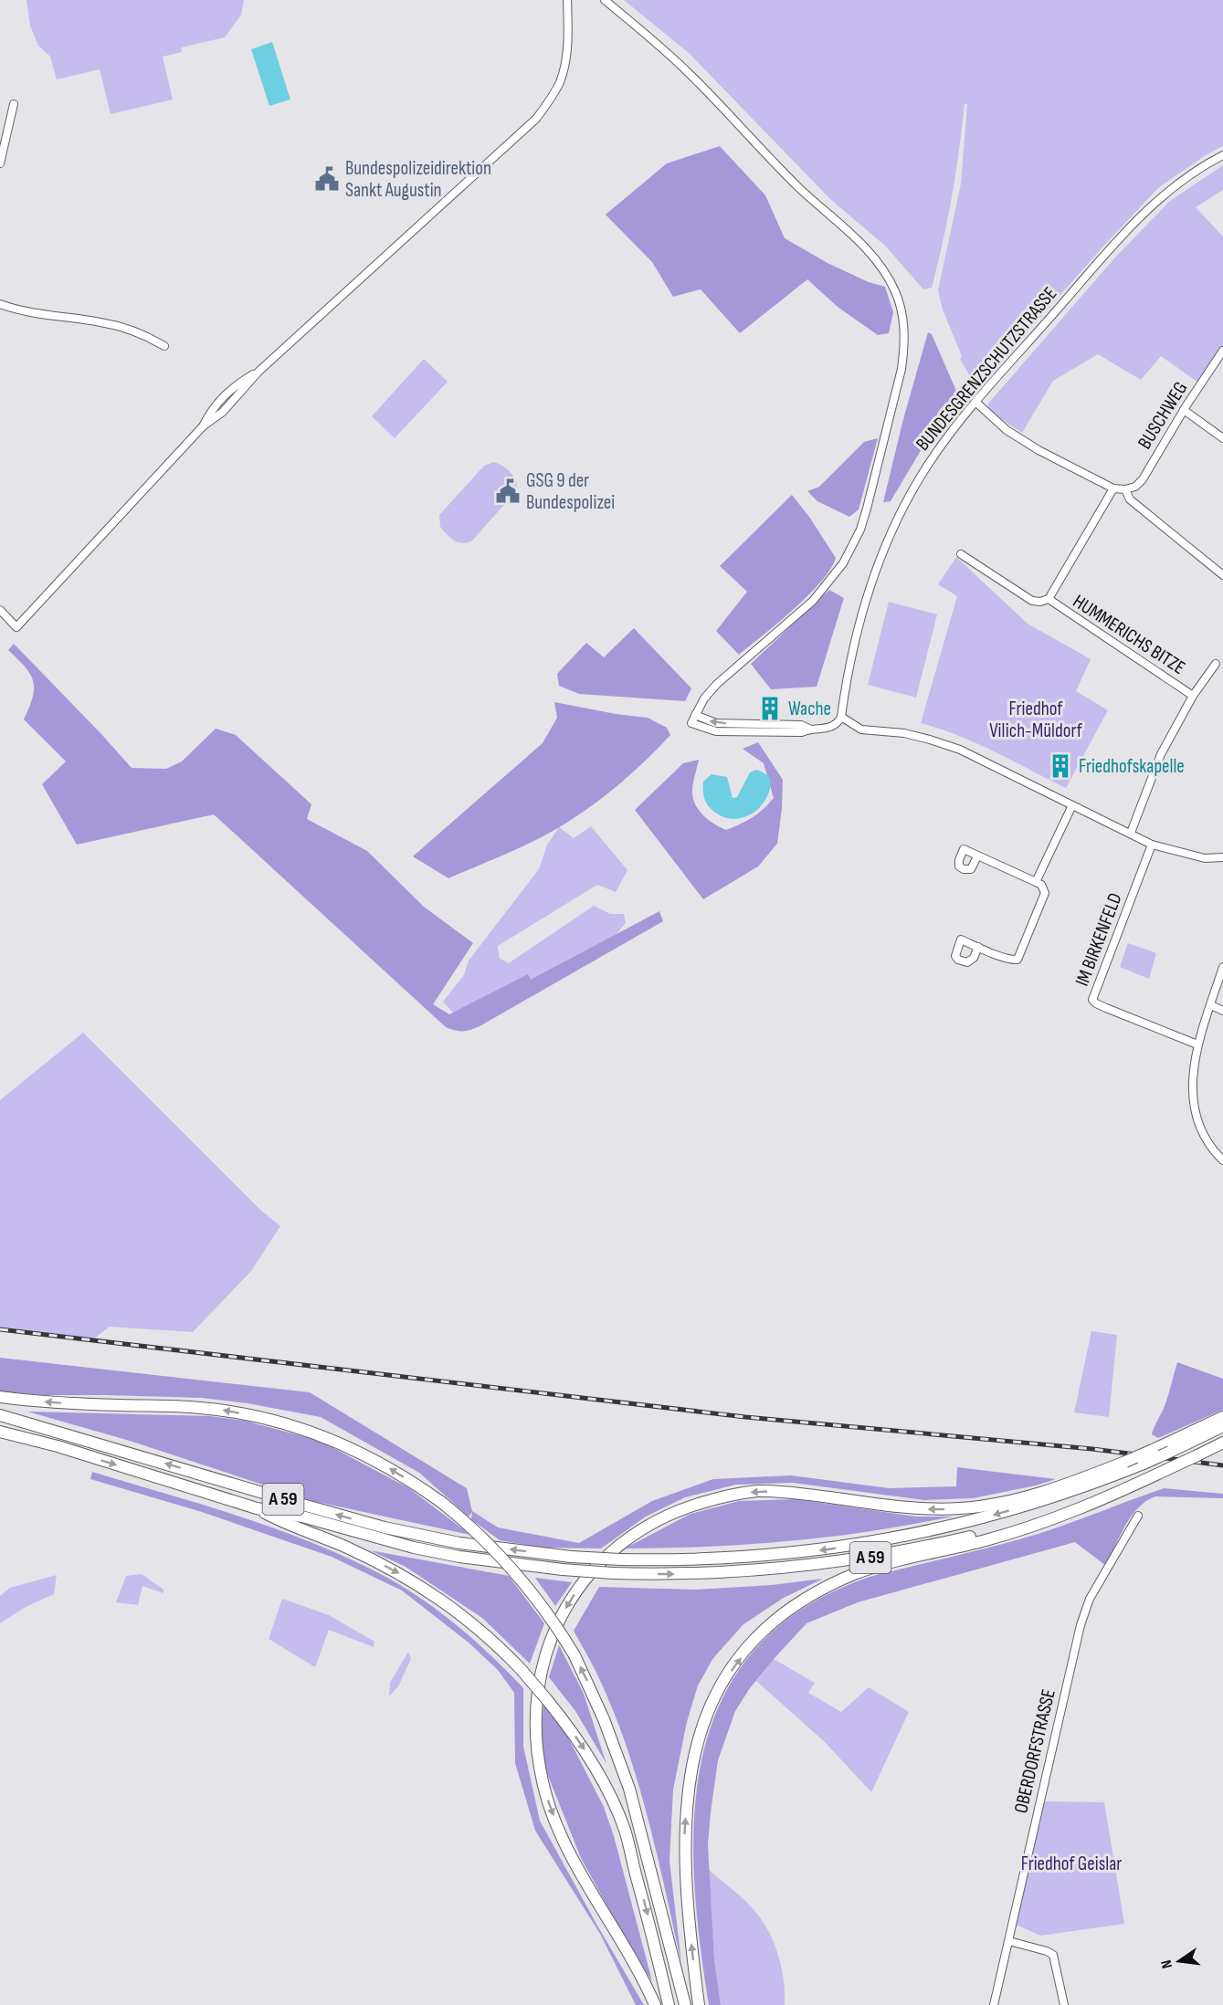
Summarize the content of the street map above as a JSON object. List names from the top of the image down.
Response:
{
  "streets": {
    "highway": ["A 59"],
    "street": [
      "BUNDESGRENZSCHUTZSTRASSE",
      "BUSCHWEG",
      "HUMMERICHS BITZE",
      "IM BIRKENFELD",
      "OBERDORFSTRASSE"
    ]
  },
  "parks": ["Friedhof Vilich-Müldorf", "Friedhof Geislar"],
  "places": {
    "public building": ["Bundespolizeidirektion Sankt Augustin", "GSG 9 der Bundespolizei"],
    "building": ["Wache", "Friedhofskapelle"]
  },
  "north": "left"
}
